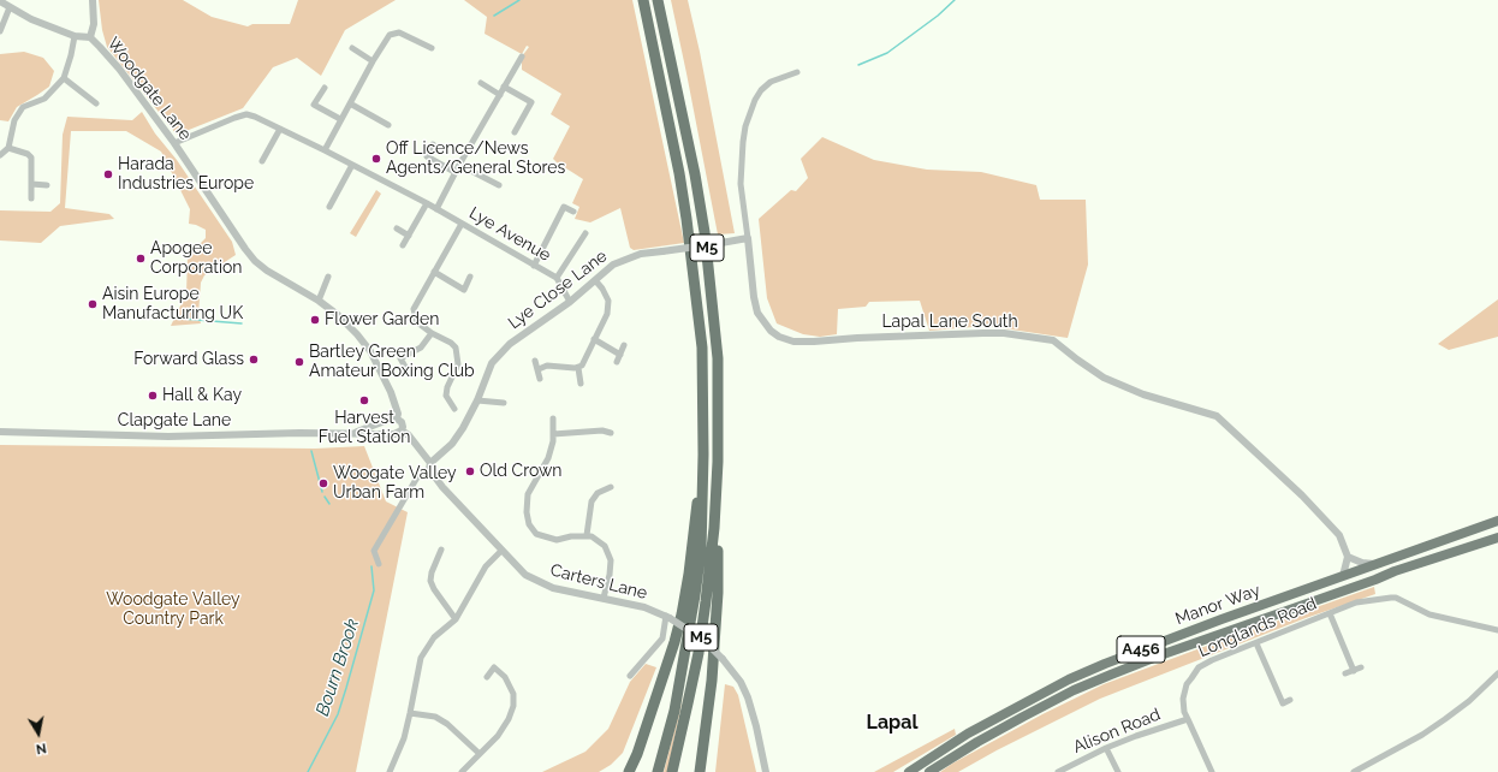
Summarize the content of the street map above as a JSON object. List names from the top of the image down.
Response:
{
  "streets": {
    "highway": ["M5", "Manor Way", "A456"],
    "street": [
      "Woodgate Lane",
      "Lye Avenue",
      "Lye Close Lane",
      "Lapal Lane South",
      "Clapgate Lane",
      "Carters Lane",
      "Longlands Road",
      "Alison Road"
    ]
  },
  "crossings": [
    ["Woodgate Lane", "Lye Avenue"],
    ["Woodgate Lane", "Clapgate Lane"],
    ["Woodgate Lane", "Carters Lane"],
    ["Lye Avenue", "Lye Close Lane"],
    ["Lye Close Lane", "Lapal Lane South"],
    ["Lye Close Lane", "Carters Lane"],
    ["Clapgate Lane", "Carters Lane"],
    ["Longlands Road", "Alison Road"]
  ],
  "districts": ["Lapal"],
  "water": ["Bourn Brook"],
  "parks": ["Woodgate Valley Country Park"],
  "places": [
    "Off Licence/News Agents/General Stores",
    "Harada Industries Europe",
    "Apogee Corporation",
    "Aisin Europe Manufacturing UK",
    "Flower Garden",
    "Forward Glass",
    "Bartley Green Amateur Boxing Club",
    "Hall & Kay",
    "Harvest Fuel Station",
    "Old Crown",
    "Woogate Valley Urban Farm"
  ],
  "north": "bottom"
}
